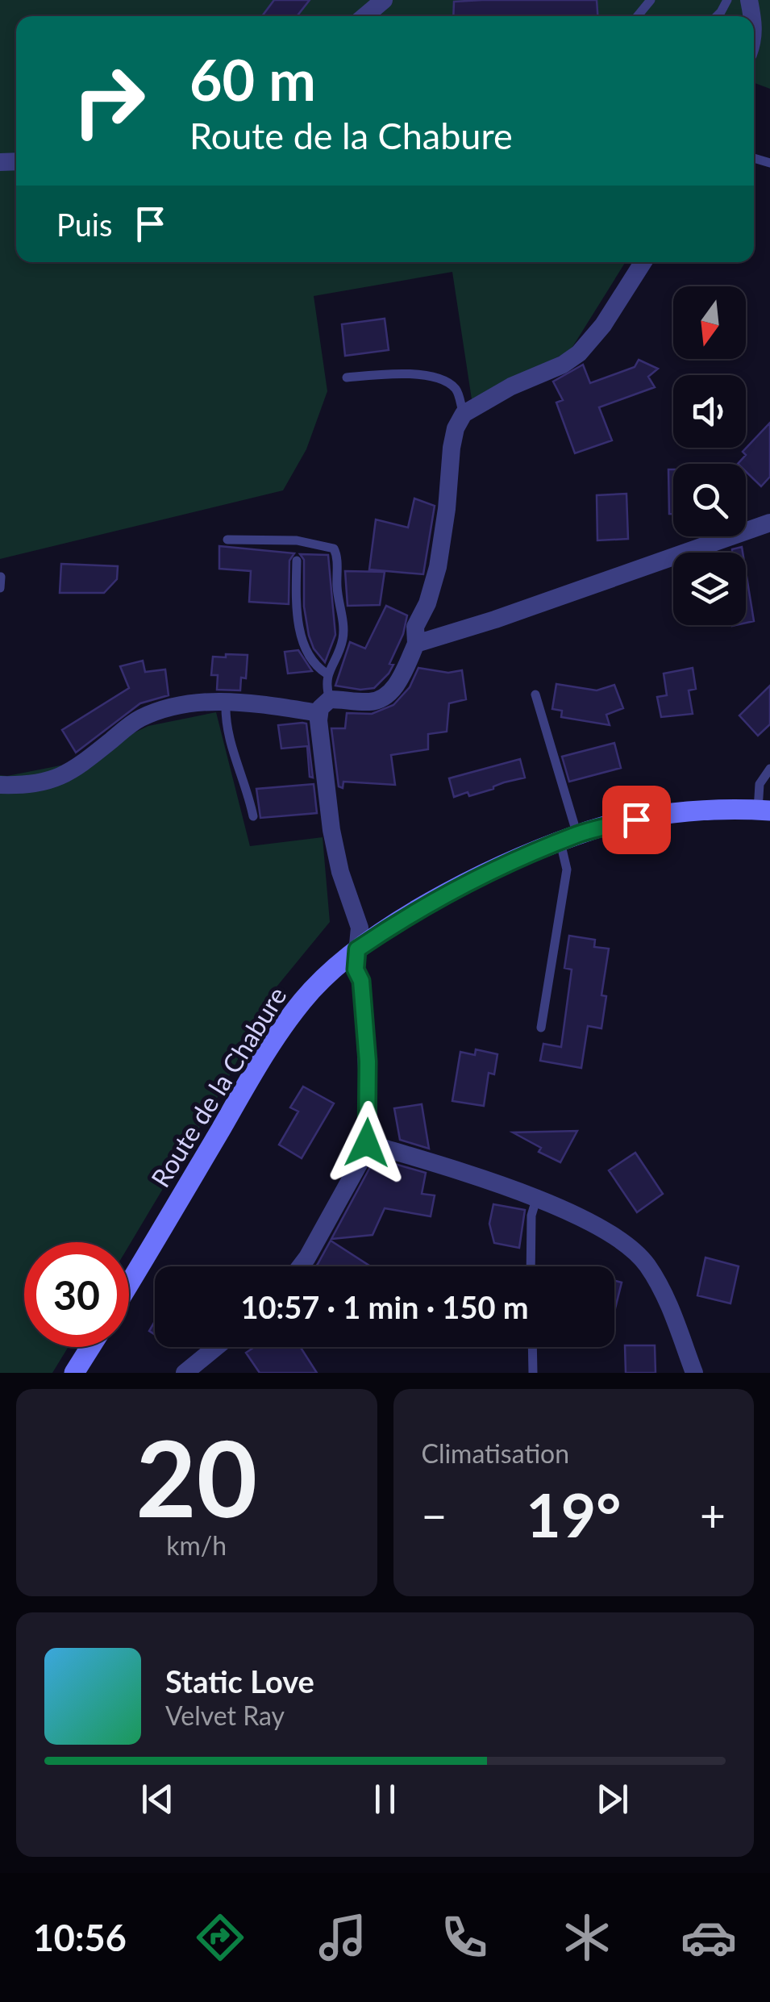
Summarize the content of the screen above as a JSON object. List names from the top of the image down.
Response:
{
  "streets": {
    "main road": ["Route de la Chabure"]
  },
  "north": "bottom",
  "page": {
    "turn": ["60 m", "Route de la Chabure"],
    "then": "Puis",
    "limit": "30",
    "trip": "10:57 · 1 min · 150 m",
    "tile": [
      ["20", "km/h"],
      "Climatisation"
    ],
    "heat": ["−", "19°", "+"],
    "song": ["Static Love", "Velvet Ray"],
    "tabs": "10:56"
  }
}
